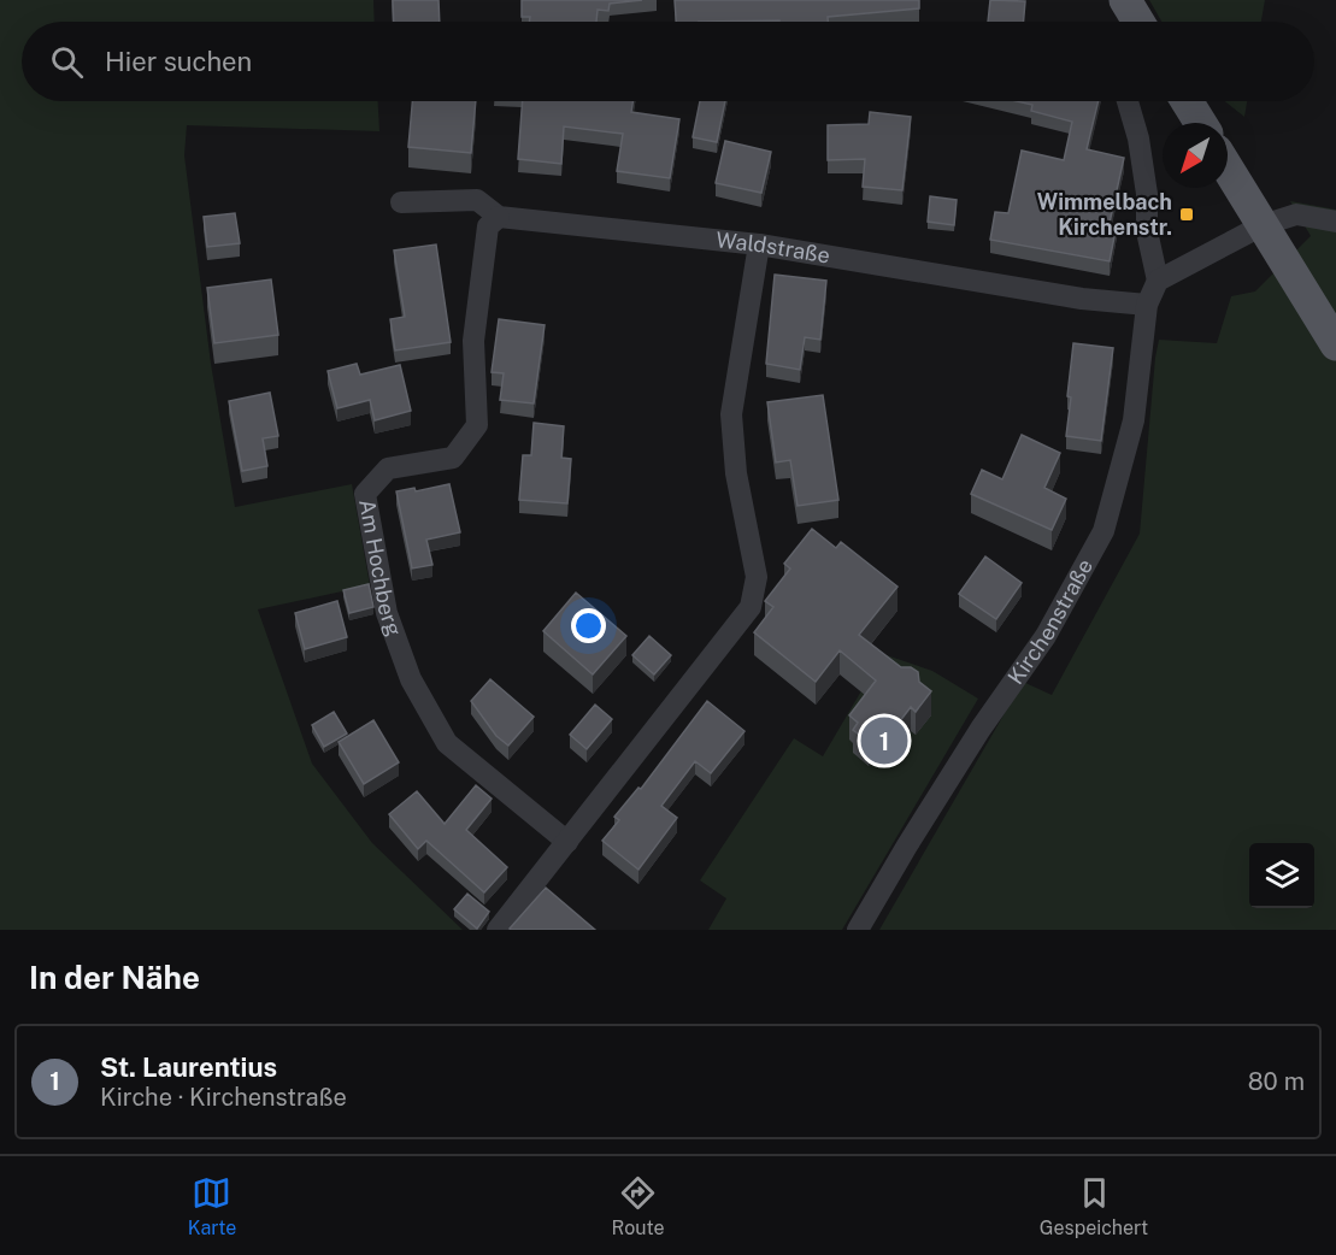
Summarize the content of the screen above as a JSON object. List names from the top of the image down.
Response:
{
  "streets": {
    "street": ["Waldstraße", "Am Hochberg", "Kirchenstraße"]
  },
  "crossings": [
    ["Waldstraße", "Am Hochberg"],
    ["Waldstraße", "Kirchenstraße"]
  ],
  "places": {
    "transit": ["Wimmelbach Kirchenstr."]
  },
  "north": "bottom left",
  "page": {
    "search": "Hier suchen",
    "pins": "1",
    "heading": "In der Nähe",
    "list": [
      {
        "mark": "1",
        "name": "St. Laurentius",
        "note": "Kirche · Kirchenstraße",
        "value": "80 m"
      }
    ],
    "nav": ["Karte", "Route", "Gespeichert"]
  }
}
